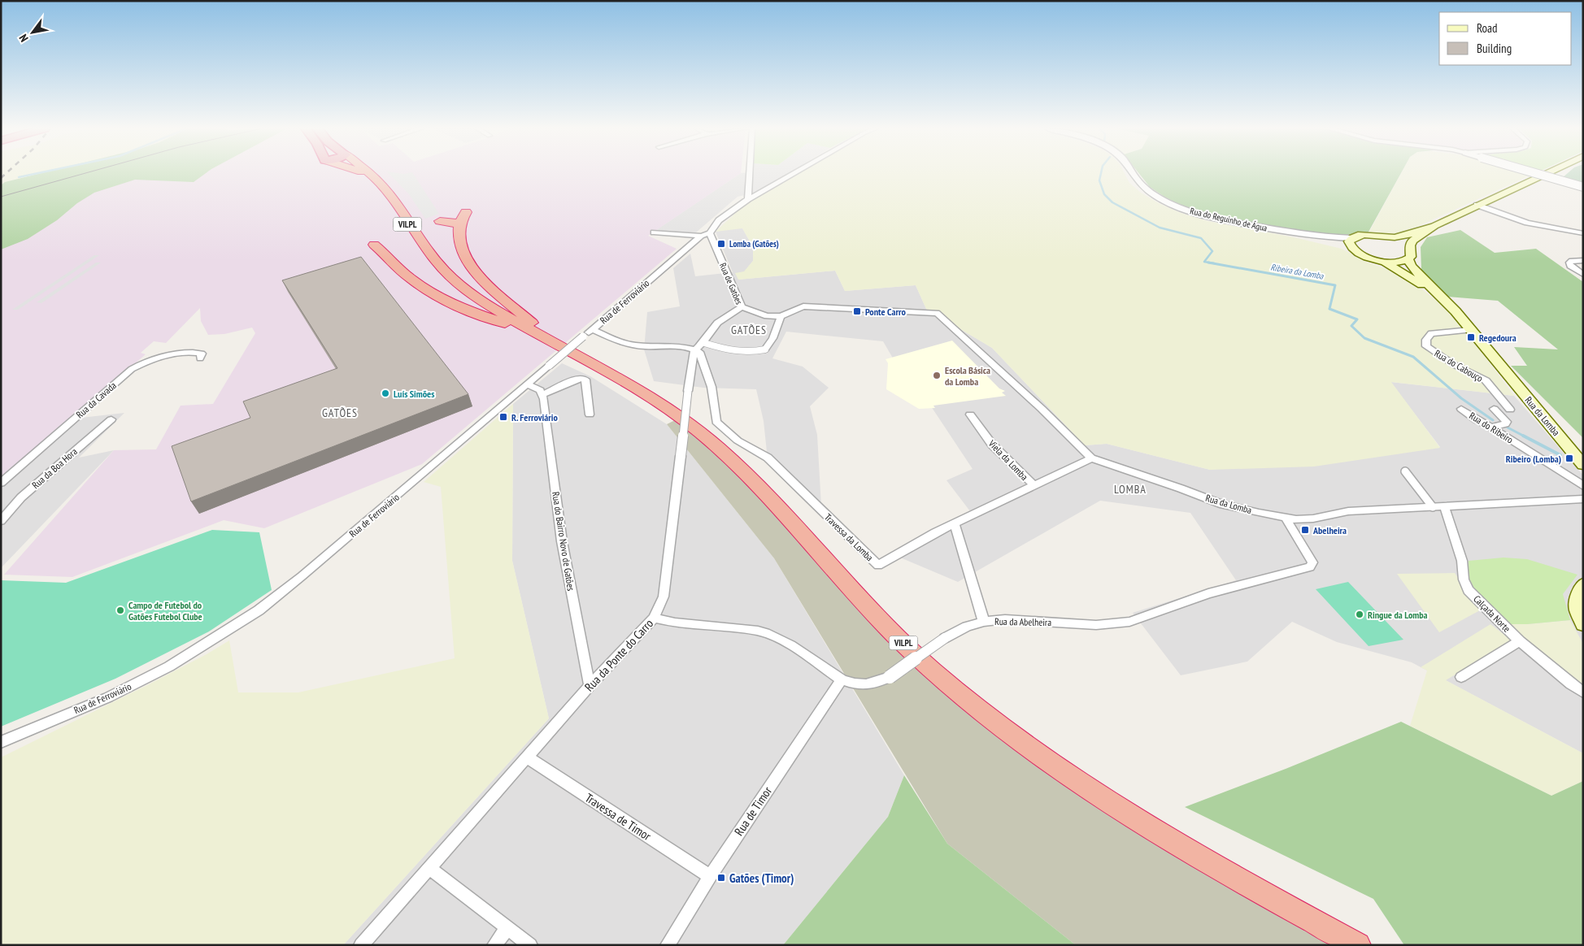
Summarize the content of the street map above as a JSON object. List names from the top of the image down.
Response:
{
  "streets": {
    "highway": ["VILPL"],
    "main road": ["Rua da Lomba"],
    "street": [
      "Rua do Reguinho de Água",
      "Rua de Gatões",
      "Rua de Ferroviário",
      "Rua do Cabouço",
      "Rua da Cavada",
      "Rua do Ribeiro",
      "Viela da Lomba",
      "Rua da Boa Hora",
      "Travessa da Lomba",
      "Rua do Bairro Novo de Gatões",
      "Calçada Norte",
      "Rua da Abelheira",
      "Rua da Ponte do Carro",
      "Rua de Timor",
      "Travessa de Timor"
    ]
  },
  "crossings": [
    ["Rua do Reguinho de Água", "Rua da Lomba"],
    ["Rua de Gatões", "Rua de Ferroviário"],
    ["Rua de Gatões", "Rua da Lomba"],
    ["Rua do Cabouço", "Rua da Lomba"],
    ["Rua da Lomba", "Travessa da Lomba"],
    ["Rua da Lomba", "Calçada Norte"],
    ["Rua da Lomba", "Rua da Abelheira"],
    ["Viela da Lomba", "Travessa da Lomba"],
    ["Travessa da Lomba", "Rua da Ponte do Carro"],
    ["Rua do Bairro Novo de Gatões", "Rua da Ponte do Carro"],
    ["Rua da Abelheira", "Rua da Ponte do Carro"],
    ["Rua da Abelheira", "Rua de Timor"],
    ["Rua da Ponte do Carro", "Travessa de Timor"],
    ["Rua de Timor", "Travessa de Timor"]
  ],
  "districts": ["GATÕES", "GATÕES", "LOMBA"],
  "water": ["Ribeira da Lomba"],
  "places": {
    "transit": [
      "Lomba (Gatões)",
      "Ponte Carro",
      "Regedoura",
      "R. Ferroviário",
      "Ribeiro (Lomba)",
      "Abelheira",
      "Gatões (Timor)"
    ],
    "other": [
      "Escola Básica da Lomba",
      "Luís Simões",
      "Campo de Futebol do Gatões Futebol Clube",
      "Ringue da Lomba"
    ]
  },
  "legend": ["Road", "Building"],
  "north": "bottom left"
}
